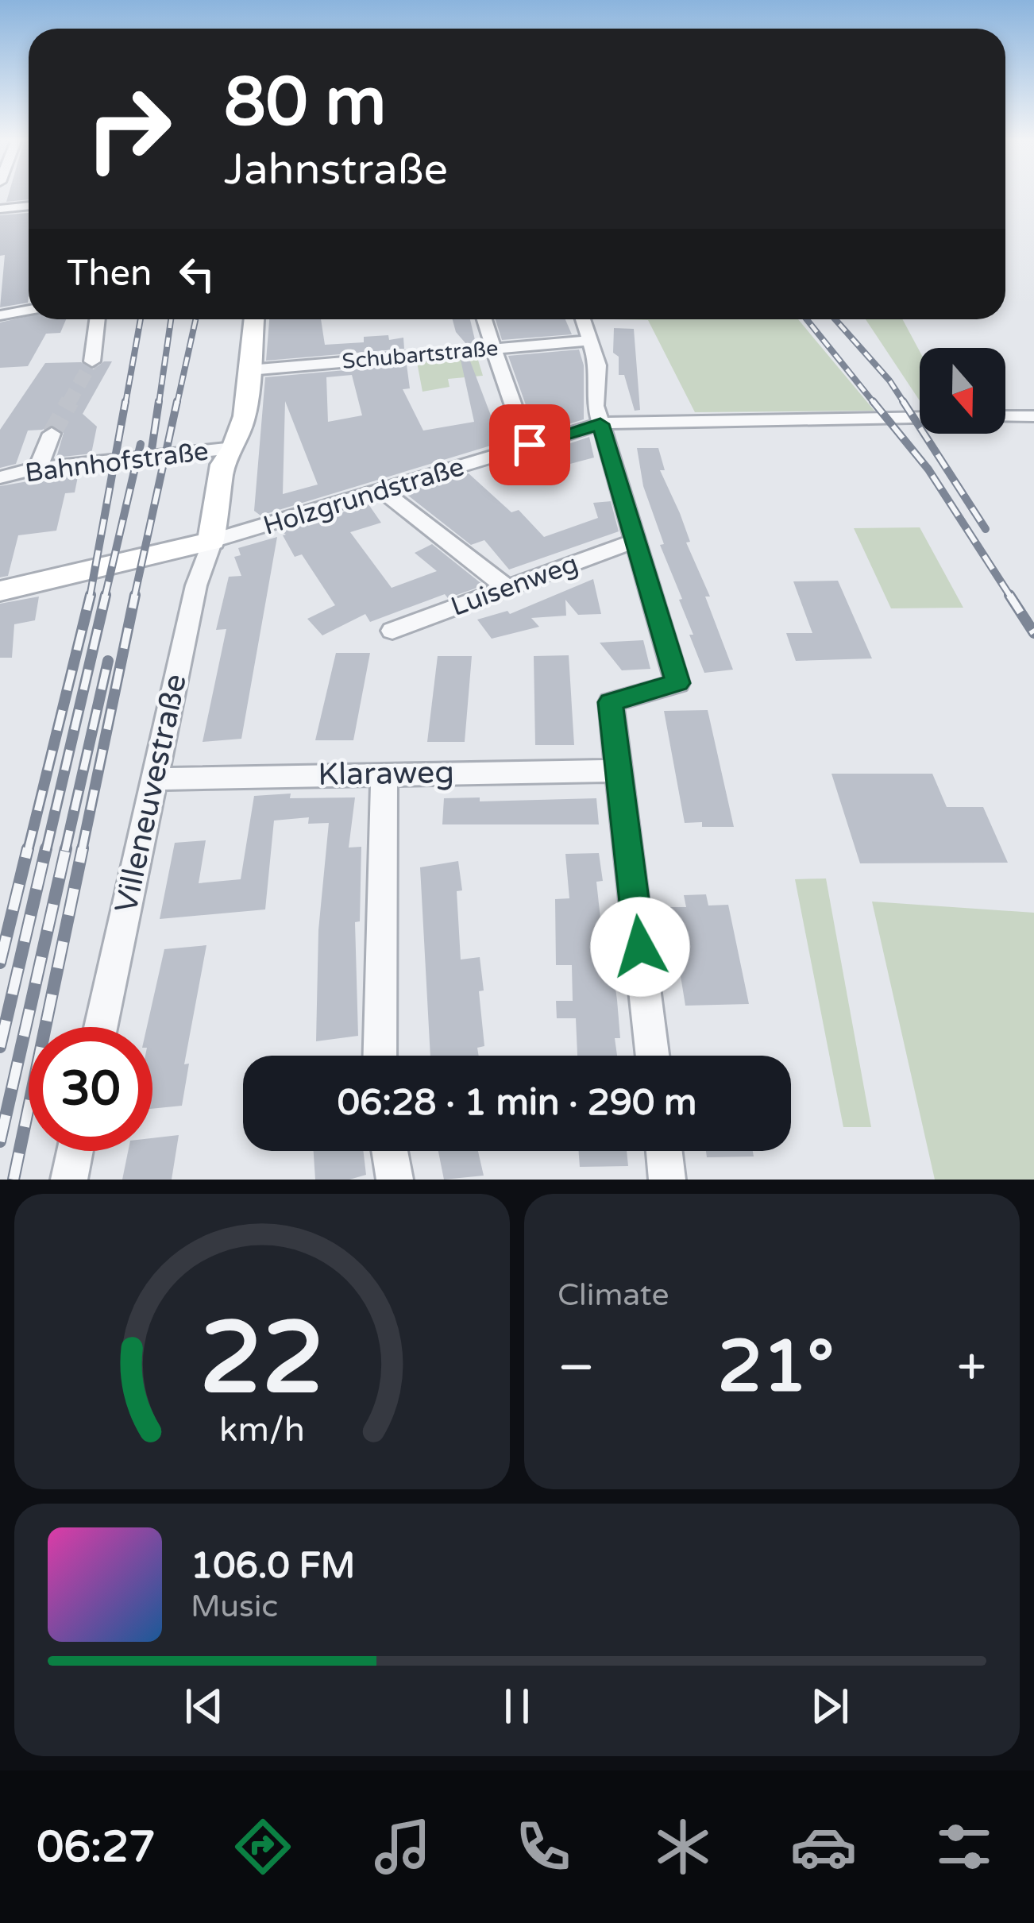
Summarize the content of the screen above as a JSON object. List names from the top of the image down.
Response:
{
  "streets": {
    "main road": ["Bahnhofstraße", "Holzgrundstraße"],
    "street": [
      "Schubartstraße",
      "Luisenweg",
      "Klaraweg",
      "Villeneuvestraße"
    ]
  },
  "crossings": [
    ["Schubartstraße", "Bahnhofstraße"],
    ["Bahnhofstraße", "Holzgrundstraße"],
    ["Bahnhofstraße", "Villeneuvestraße"],
    ["Holzgrundstraße", "Villeneuvestraße"],
    ["Klaraweg", "Villeneuvestraße"]
  ],
  "north": "bottom",
  "page": {
    "turn": ["80 m", "Jahnstraße"],
    "then": "Then",
    "limit": "30",
    "trip": "06:28 · 1 min · 290 m",
    "tile": "Climate",
    "heat": ["−", "21°", "+"],
    "song": ["106.0 FM", "Music"],
    "tabs": "06:27",
    "gauge": ["22", "km/h"]
  }
}
